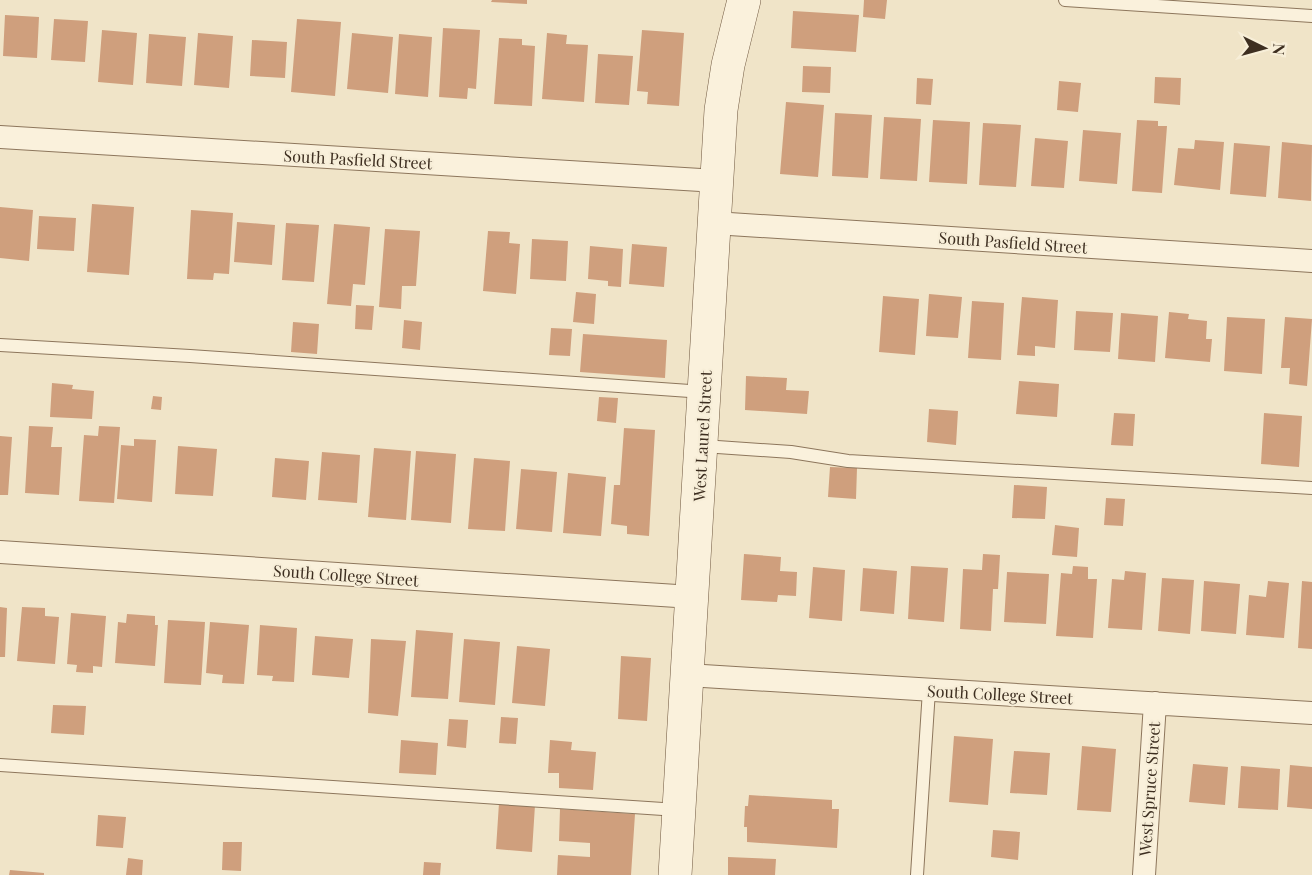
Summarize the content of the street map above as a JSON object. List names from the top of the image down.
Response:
{
  "streets": {
    "street": [
      "South Pasfield Street",
      "West Laurel Street",
      "South College Street",
      "West Spruce Street"
    ]
  },
  "crossings": [
    ["South Pasfield Street", "West Laurel Street"],
    ["West Laurel Street", "South College Street"],
    ["South College Street", "West Spruce Street"]
  ],
  "north": "right"
}
